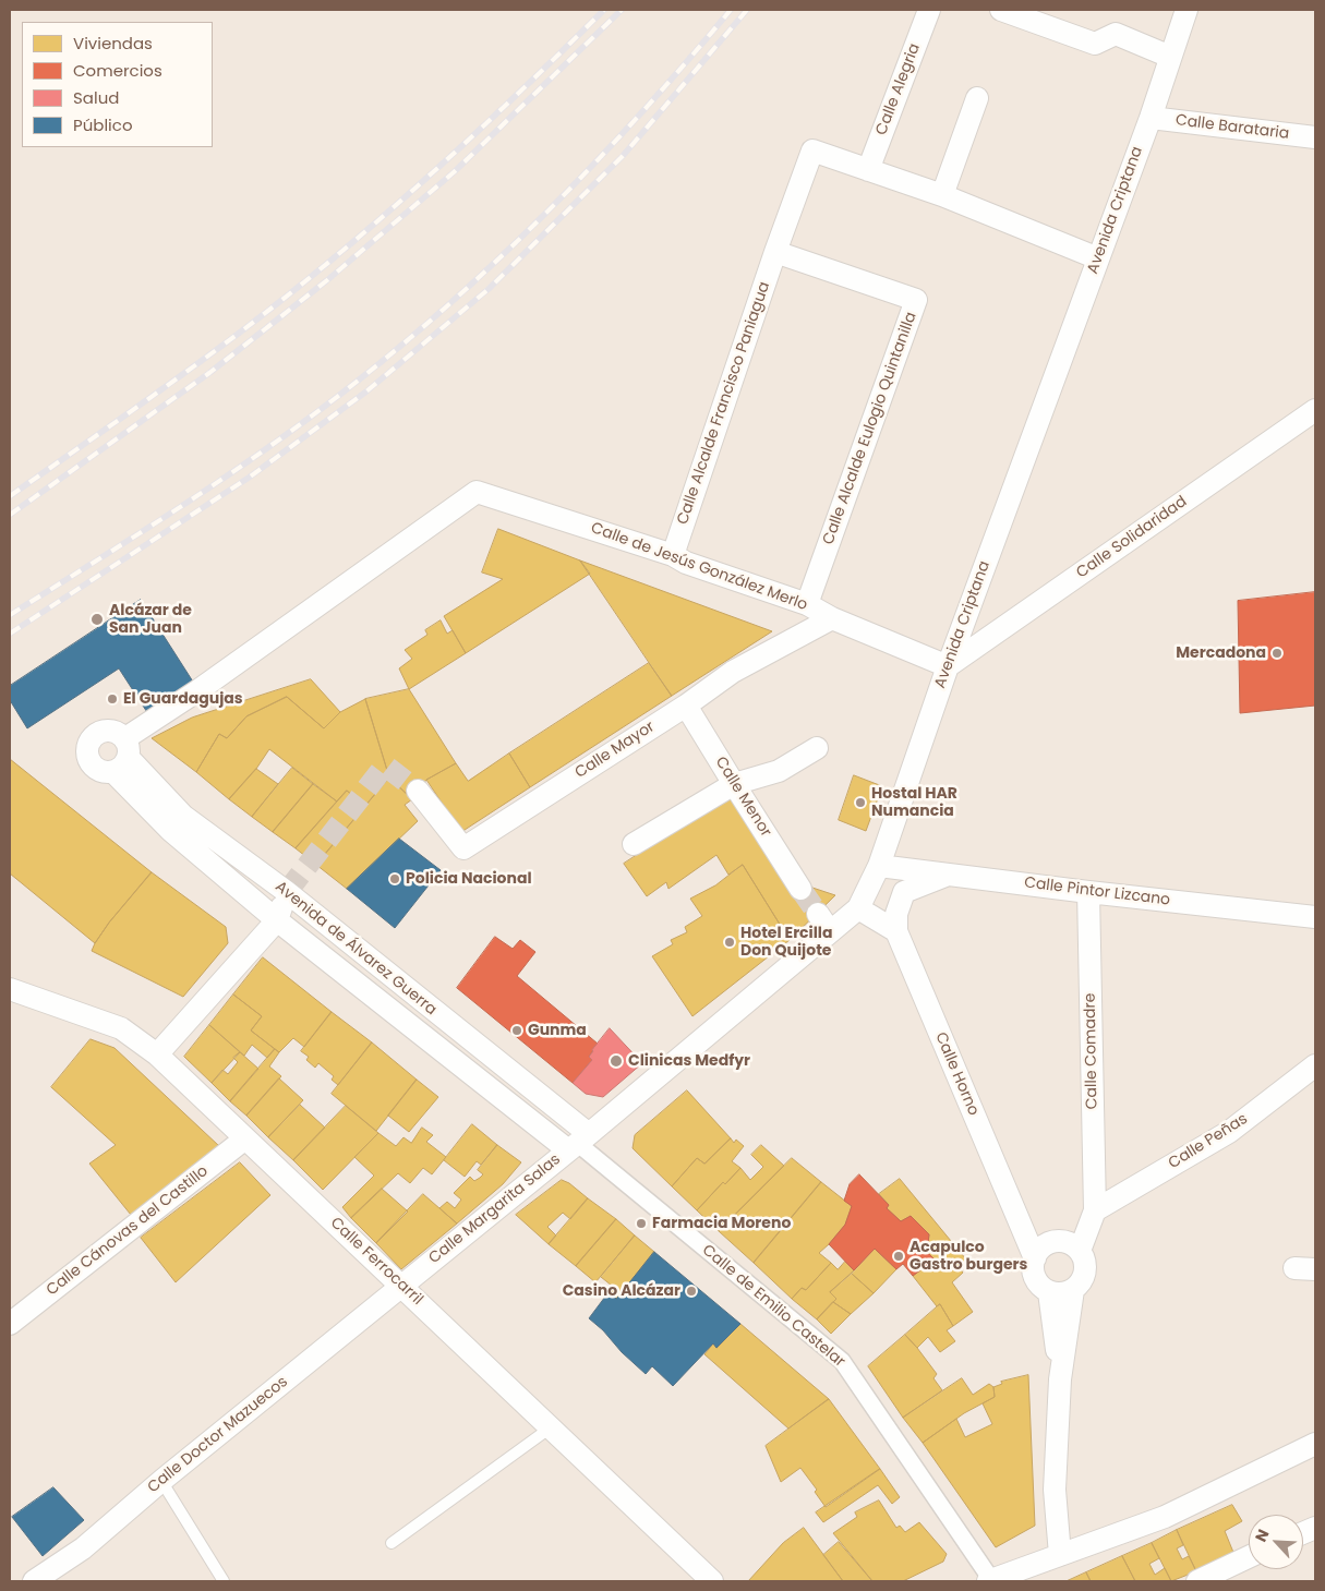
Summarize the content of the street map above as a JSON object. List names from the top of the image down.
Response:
{
  "streets": {
    "street": [
      "Calle Alegria",
      "Calle Barataria",
      "Avenida Criptana",
      "Calle Alcalde Francisco Paniagua",
      "Calle Alcalde Eulogio Quintanilla",
      "Calle Solidaridad",
      "Calle de Jesús González Merlo",
      "Calle Mayor",
      "Calle Menor",
      "Calle Pintor Lizcano",
      "Avenida de Álvarez Guerra",
      "Calle Comadre",
      "Calle Horno",
      "Calle Peñas",
      "Calle Margarita Salas",
      "Calle Cánovas del Castillo",
      "Calle Ferrocarril",
      "Calle de Emilio Castelar",
      "Calle Doctor Mazuecos"
    ]
  },
  "crossings": [
    ["Calle Alegria", "Calle Alcalde Francisco Paniagua"],
    ["Calle Barataria", "Avenida Criptana"],
    ["Avenida Criptana", "Calle Solidaridad"],
    ["Avenida Criptana", "Calle de Jesús González Merlo"],
    ["Avenida Criptana", "Calle Pintor Lizcano"],
    ["Avenida Criptana", "Avenida de Álvarez Guerra"],
    ["Avenida Criptana", "Calle Margarita Salas"],
    ["Avenida Criptana", "Calle de Emilio Castelar"],
    ["Calle Alcalde Francisco Paniagua", "Calle Alcalde Eulogio Quintanilla"],
    ["Calle Alcalde Francisco Paniagua", "Calle de Jesús González Merlo"],
    ["Calle Alcalde Eulogio Quintanilla", "Calle de Jesús González Merlo"],
    ["Calle Solidaridad", "Calle de Jesús González Merlo"],
    ["Calle de Jesús González Merlo", "Calle Mayor"],
    ["Calle de Jesús González Merlo", "Avenida de Álvarez Guerra"],
    ["Calle Mayor", "Calle Menor"],
    ["Calle Pintor Lizcano", "Calle Comadre"],
    ["Avenida de Álvarez Guerra", "Calle Margarita Salas"],
    ["Avenida de Álvarez Guerra", "Calle de Emilio Castelar"],
    ["Calle Comadre", "Calle Peñas"],
    ["Calle Margarita Salas", "Calle Ferrocarril"],
    ["Calle Margarita Salas", "Calle de Emilio Castelar"],
    ["Calle Margarita Salas", "Calle Doctor Mazuecos"],
    ["Calle Cánovas del Castillo", "Calle Ferrocarril"],
    ["Calle Ferrocarril", "Calle Doctor Mazuecos"]
  ],
  "places": [
    "Alcázar de San Juan",
    "Mercadona",
    "El Guardagujas",
    "Hostal HAR Numancia",
    "Policia Nacional",
    "Hotel Ercilla Don Quijote",
    "Gunma",
    "Clinicas Medfyr",
    "Farmacia Moreno",
    "Acapulco Gastro burgers",
    "Casino Alcázar"
  ],
  "legend": [
    "Viviendas",
    "Comercios",
    "Salud",
    "Público"
  ],
  "north": "top left"
}
